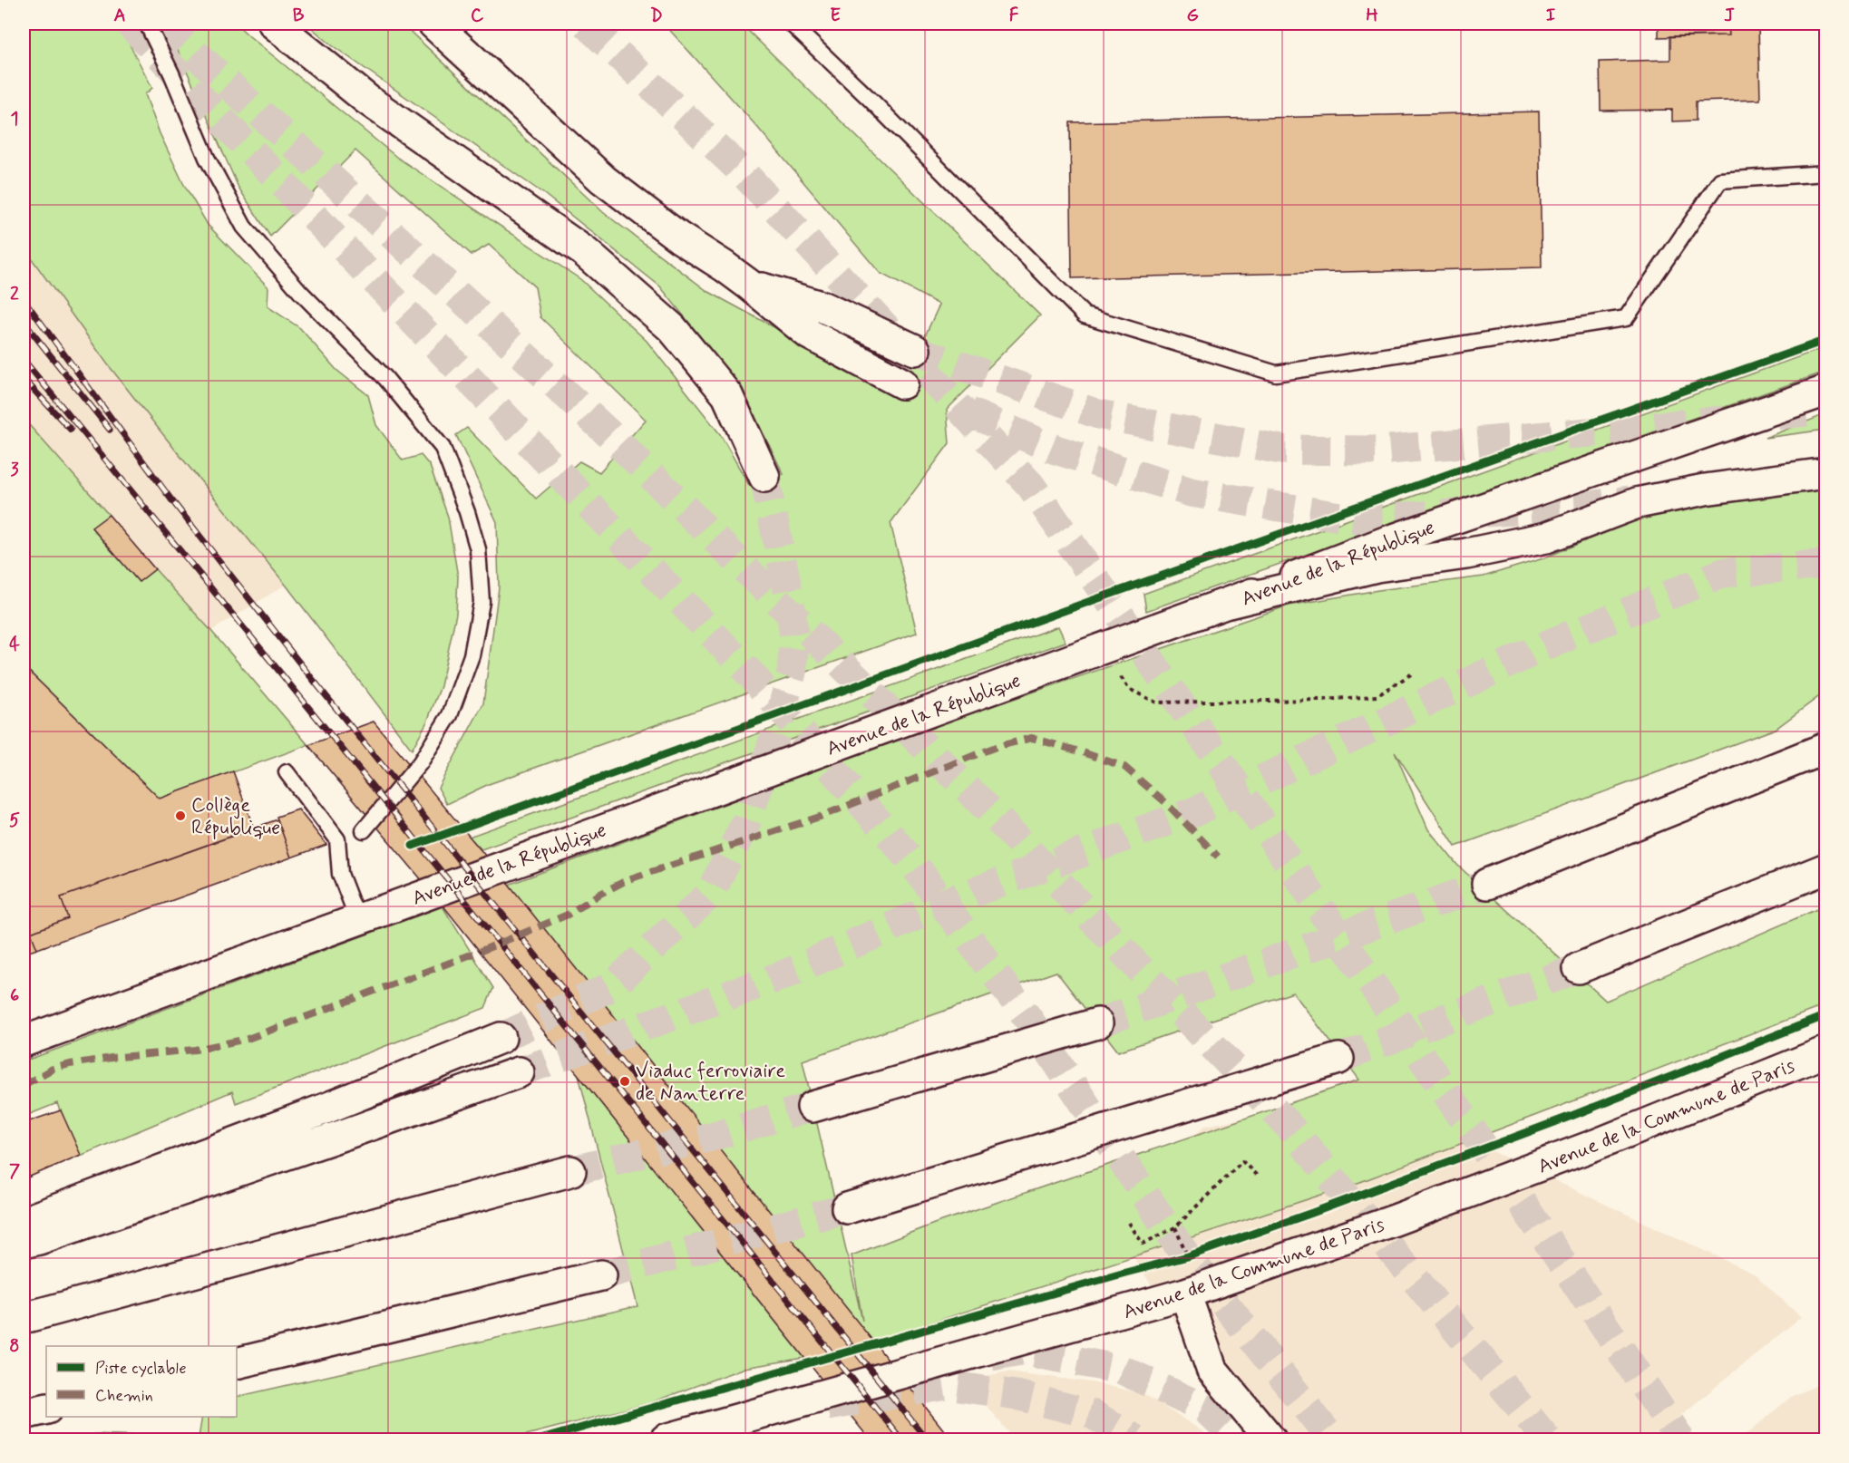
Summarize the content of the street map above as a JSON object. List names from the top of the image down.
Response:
{
  "streets": {
    "main road": ["Avenue de la République", "Avenue de la Commune de Paris"]
  },
  "places": ["Collège République", "Viaduc ferroviaire de Nanterre"],
  "legend": ["Piste cyclable", "Chemin"],
  "grid": {
    "columns": [
      "A",
      "B",
      "C",
      "D",
      "E",
      "F",
      "G",
      "H",
      "I",
      "J"
    ],
    "rows": [
      "1",
      "2",
      "3",
      "4",
      "5",
      "6",
      "7",
      "8"
    ]
  }
}
